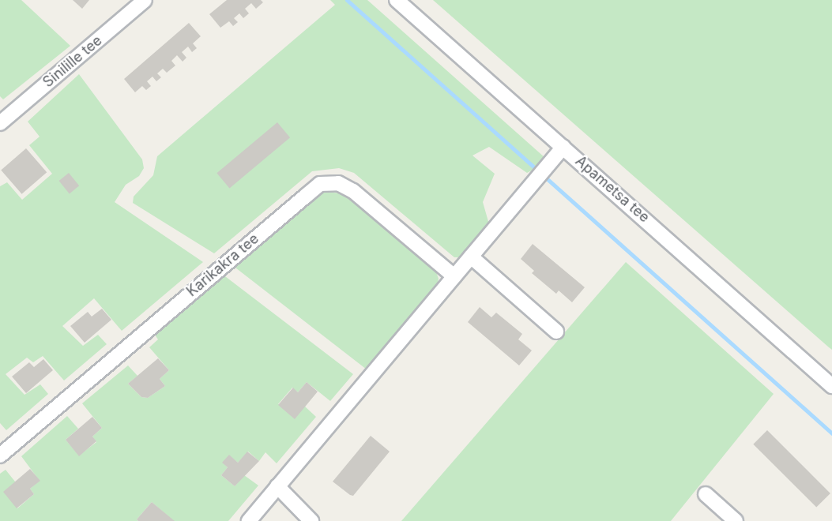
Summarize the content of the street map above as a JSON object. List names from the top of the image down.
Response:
{
  "streets": {
    "street": ["Sinilille tee", "Apametsa tee", "Karikakra tee"]
  }
}
